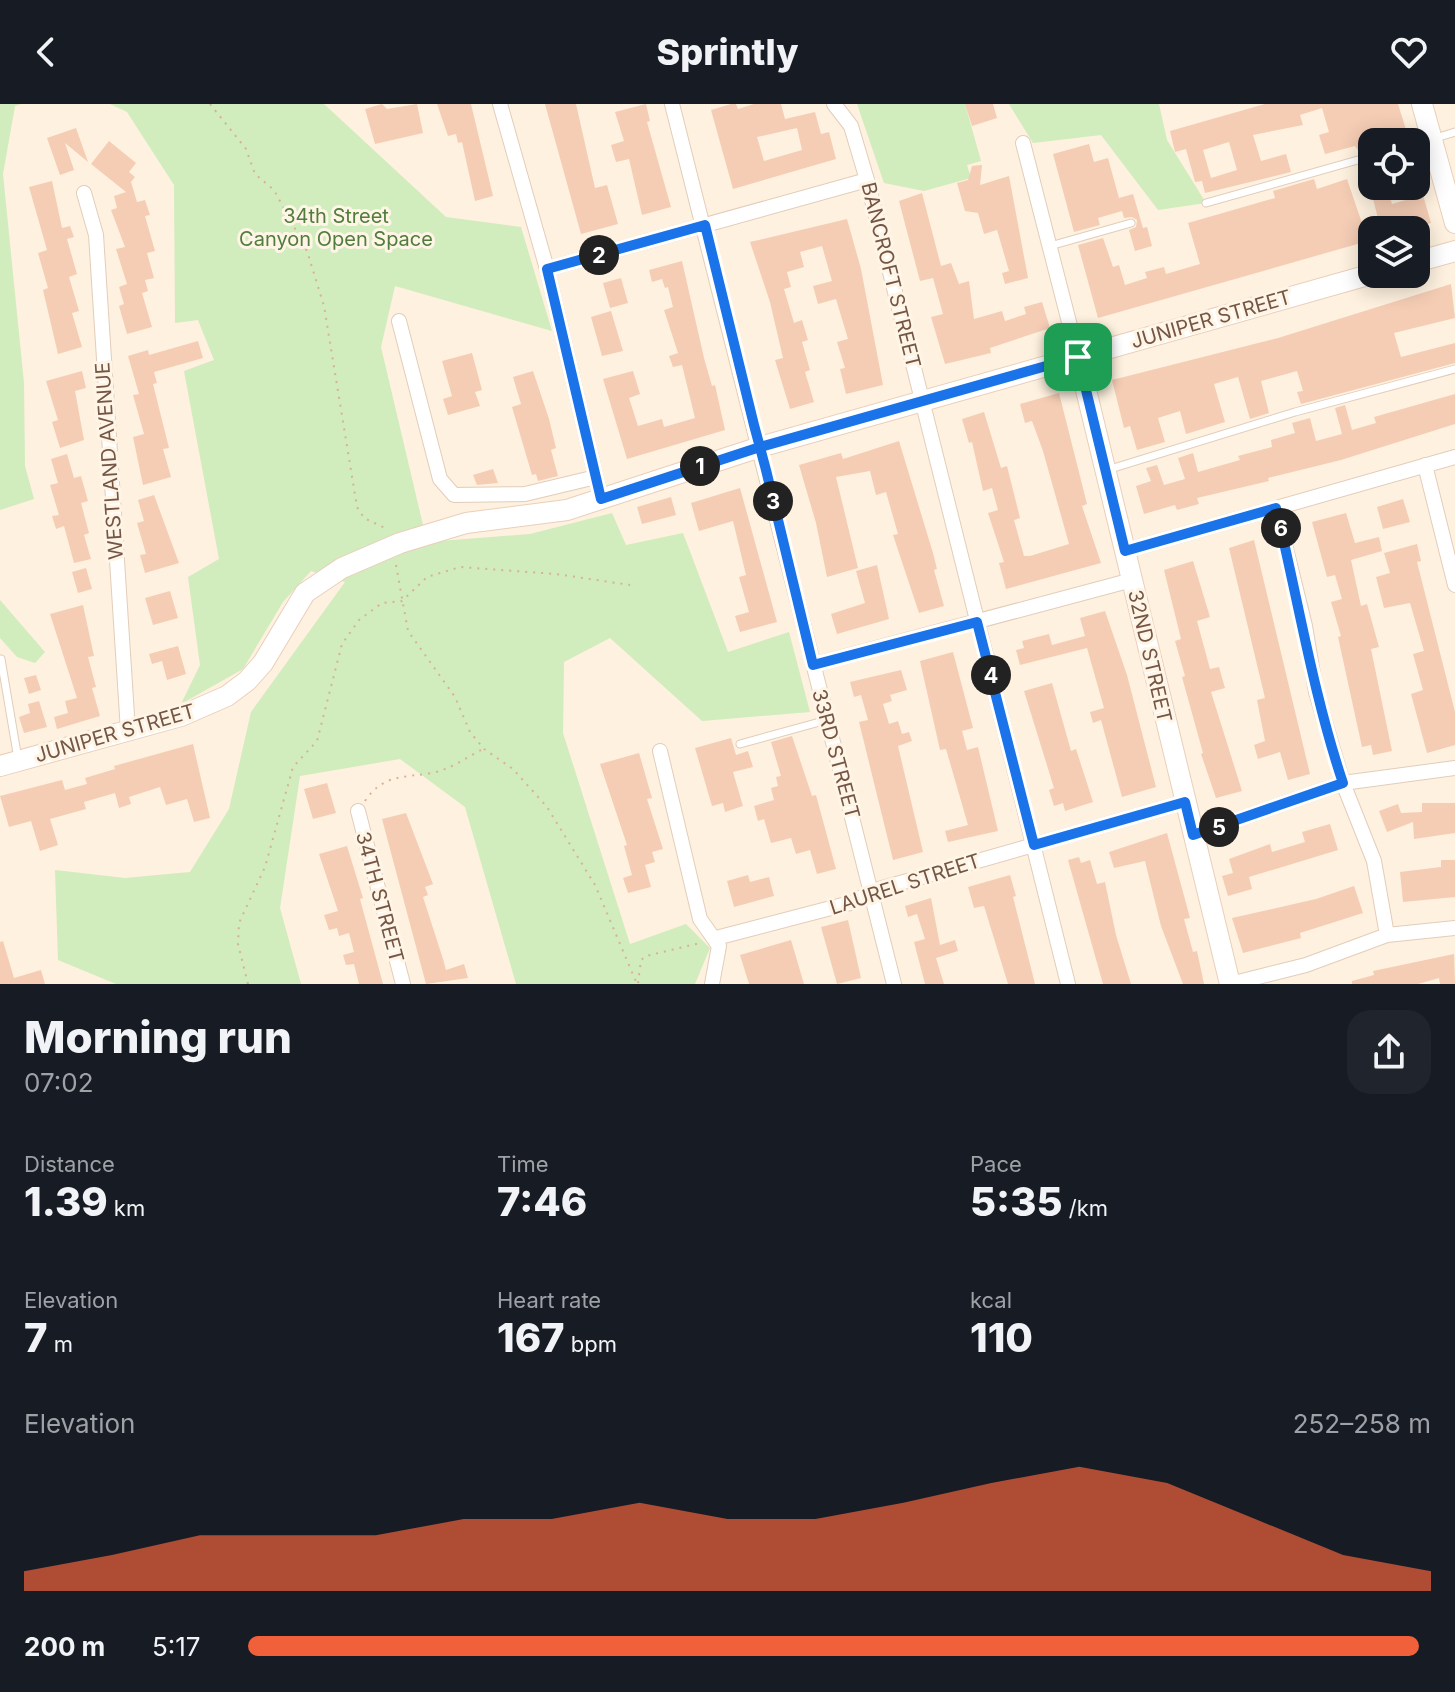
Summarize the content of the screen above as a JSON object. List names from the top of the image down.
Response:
{
  "streets": {
    "street": [
      "BANCROFT STREET",
      "JUNIPER STREET",
      "WESTLAND AVENUE",
      "32ND STREET",
      "33RD STREET",
      "LAUREL STREET",
      "34TH STREET"
    ]
  },
  "crossings": [
    ["BANCROFT STREET", "JUNIPER STREET"],
    ["BANCROFT STREET", "LAUREL STREET"],
    ["JUNIPER STREET", "WESTLAND AVENUE"],
    ["JUNIPER STREET", "32ND STREET"],
    ["JUNIPER STREET", "33RD STREET"],
    ["32ND STREET", "LAUREL STREET"],
    ["33RD STREET", "LAUREL STREET"]
  ],
  "parks": ["34th Street Canyon Open Space"],
  "page": {
    "header": "Sprintly",
    "pins": [
      "2",
      "1",
      "3",
      "6",
      "4",
      "5"
    ],
    "heading": ["Morning run", "07:02"],
    "stats": [
      ["Distance", "1.39 km"],
      ["Time", "7:46"],
      ["Pace", "5:35 /km"],
      ["Elevation", "7 m"],
      ["Heart rate", "167 bpm"],
      ["kcal", "110"]
    ],
    "chart": ["Elevation", "252–258 m"],
    "list": [
      {
        "name": "200 m",
        "note": "5:17"
      }
    ]
  }
}
